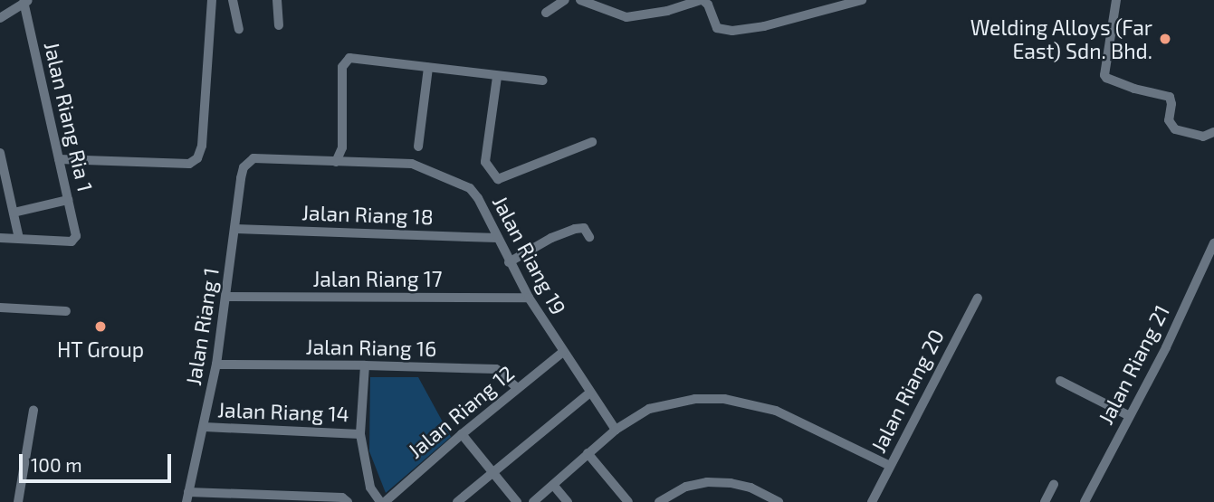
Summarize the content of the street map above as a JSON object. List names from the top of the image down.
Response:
{
  "streets": {
    "street": [
      "Jalan Riang Ria 1",
      "Jalan Riang 18",
      "Jalan Riang 19",
      "Jalan Riang 17",
      "Jalan Riang 1",
      "Jalan Riang 16",
      "Jalan Riang 21",
      "Jalan Riang 20",
      "Jalan Riang 14",
      "Jalan Riang 12"
    ]
  },
  "crossings": [
    ["Jalan Riang 18", "Jalan Riang 19"],
    ["Jalan Riang 18", "Jalan Riang 1"],
    ["Jalan Riang 19", "Jalan Riang 17"],
    ["Jalan Riang 19", "Jalan Riang 1"],
    ["Jalan Riang 19", "Jalan Riang 12"],
    ["Jalan Riang 17", "Jalan Riang 1"],
    ["Jalan Riang 1", "Jalan Riang 16"],
    ["Jalan Riang 1", "Jalan Riang 14"],
    ["Jalan Riang 16", "Jalan Riang 12"]
  ],
  "places": ["Welding Alloys (Far East) Sdn. Bhd.", "HT Group"],
  "scale_bar": "100 m"
}
